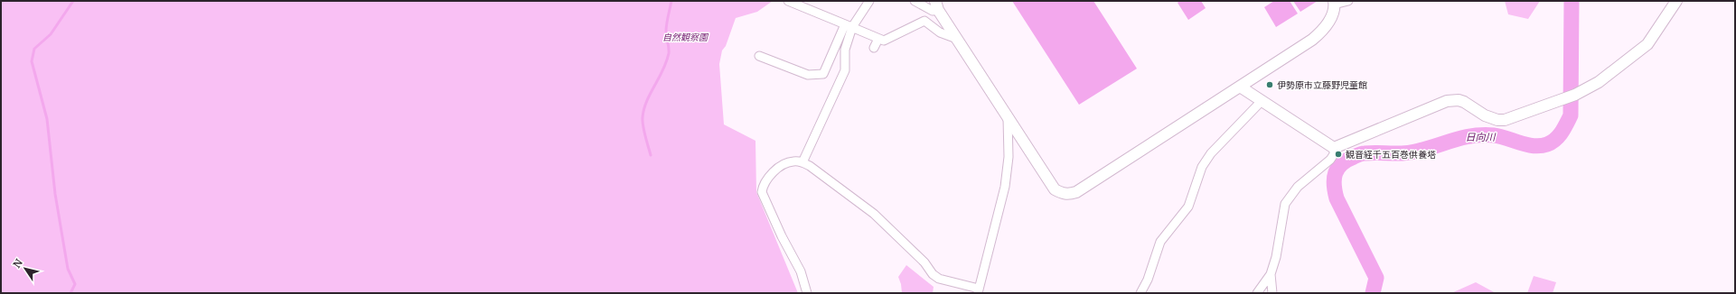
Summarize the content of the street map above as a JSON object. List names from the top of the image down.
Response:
{
  "water": ["日向川"],
  "parks": ["自然観察園"],
  "places": ["伊勢原市立藤野児童館", "観音経千五百巻供養塔"],
  "north": "top left"
}
